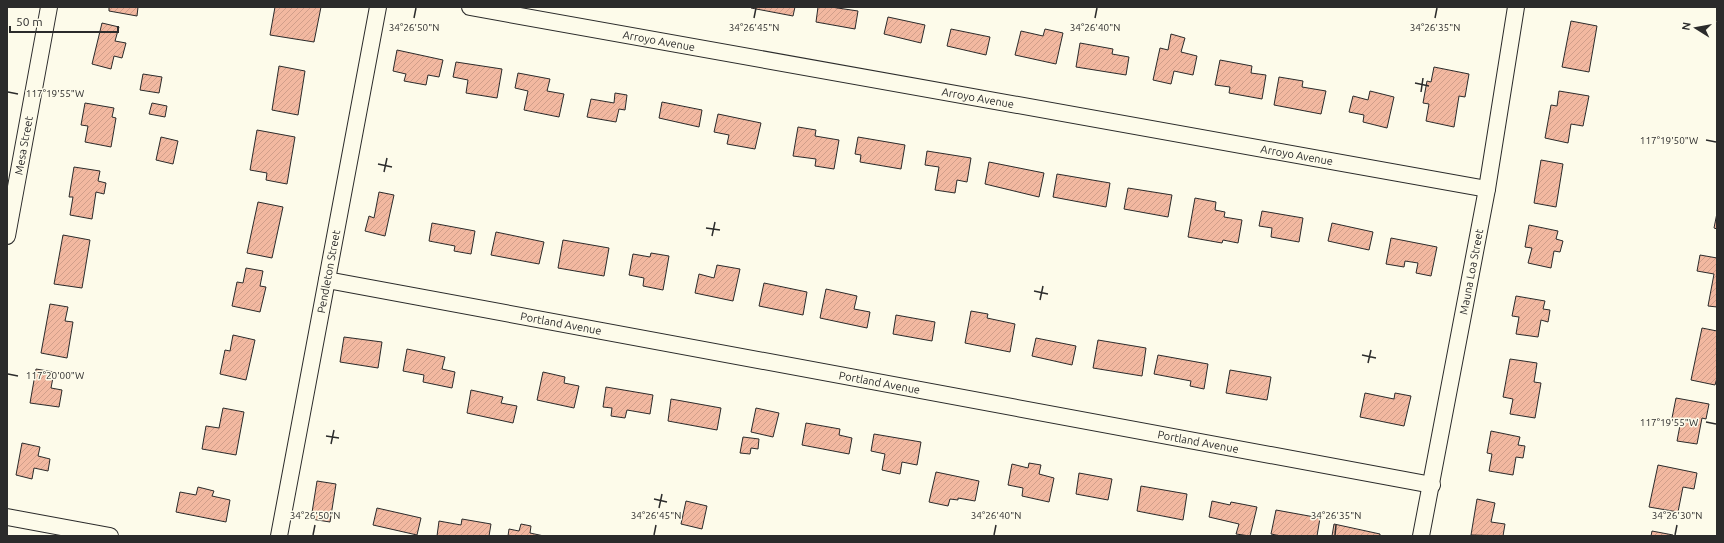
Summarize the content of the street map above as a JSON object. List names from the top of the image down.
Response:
{
  "streets": {
    "street": [
      "Arroyo Avenue",
      "Mesa Street",
      "Pendleton Street",
      "Mauna Loa Street",
      "Portland Avenue"
    ]
  },
  "crossings": [
    ["Arroyo Avenue", "Mauna Loa Street"],
    ["Pendleton Street", "Portland Avenue"],
    ["Mauna Loa Street", "Portland Avenue"]
  ],
  "scale_bar": "50 m",
  "north": "left",
  "coordinates": [
    "34°26'50\"N",
    "34°26'45\"N",
    "34°26'40\"N",
    "34°26'35\"N",
    "117°19'55\"W",
    "117°19'50\"W",
    "117°20'00\"W",
    "34°26'30\"N"
  ]
}
